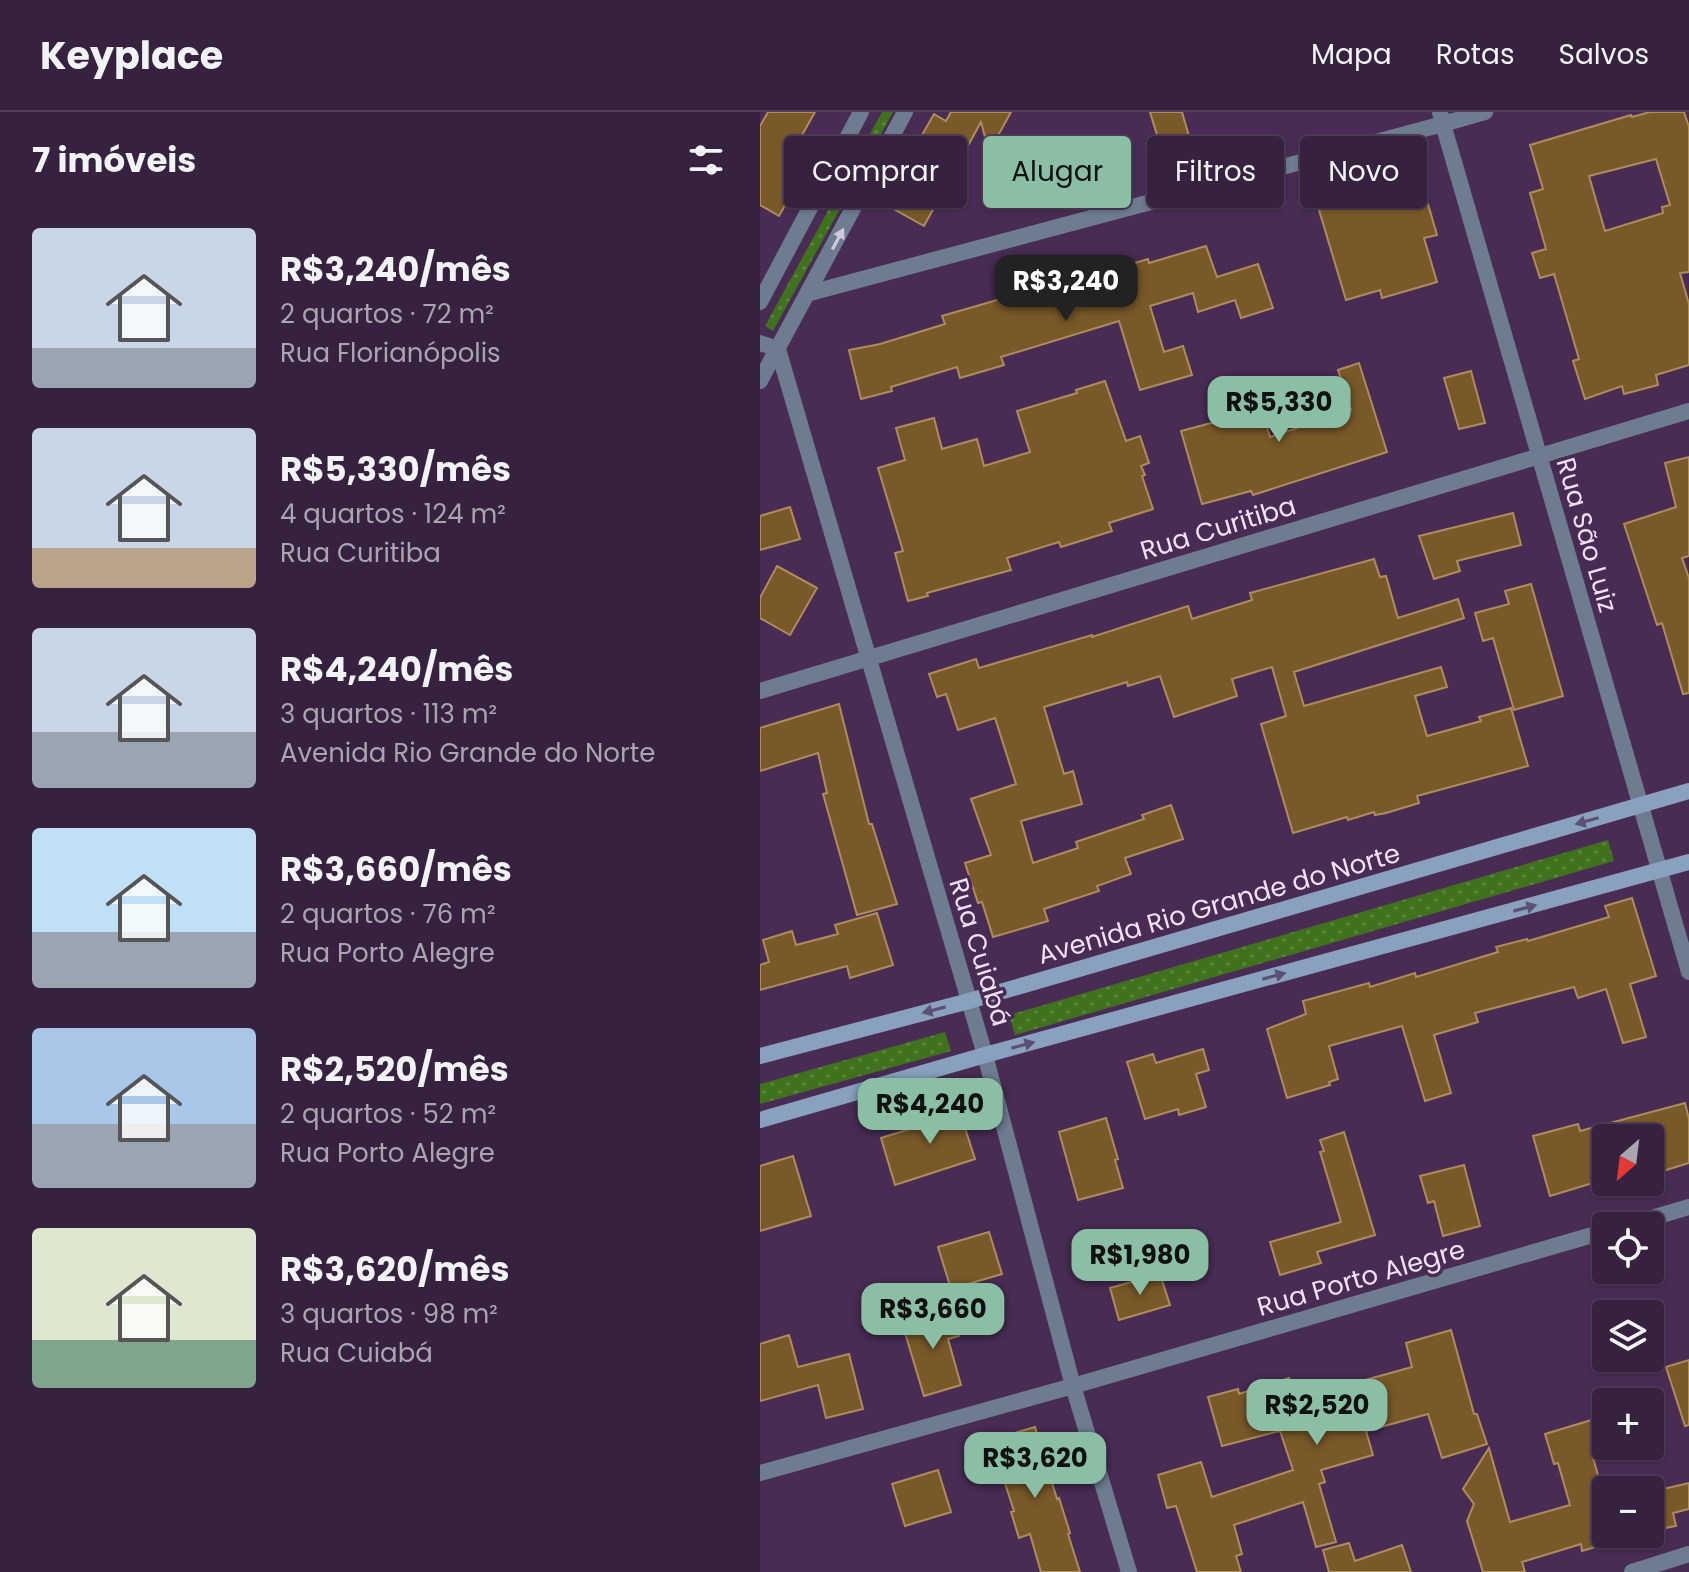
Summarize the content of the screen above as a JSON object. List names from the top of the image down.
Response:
{
  "streets": {
    "main road": ["Avenida Rio Grande do Norte"],
    "street": [
      "Rua Curitiba",
      "Rua São Luiz",
      "Rua Cuiabá",
      "Rua Porto Alegre"
    ]
  },
  "crossings": [
    ["Rua Curitiba", "Rua São Luiz"],
    ["Rua Curitiba", "Rua Cuiabá"],
    ["Rua São Luiz", "Avenida Rio Grande do Norte"],
    ["Avenida Rio Grande do Norte", "Rua Cuiabá"],
    ["Rua Cuiabá", "Rua Porto Alegre"]
  ],
  "north": "bottom left",
  "page": {
    "header": "Keyplace",
    "nav": ["Mapa", "Rotas", "Salvos"],
    "heading": "7 imóveis",
    "chip": [
      "Comprar",
      "Alugar",
      "Filtros",
      "Novo"
    ],
    "list": [
      {
        "name": "R$3,240/mês",
        "note": "2 quartos · 72 m² · Rua Florianópolis"
      },
      {
        "name": "R$5,330/mês",
        "note": "4 quartos · 124 m² · Rua Curitiba"
      },
      {
        "name": "R$4,240/mês",
        "note": "3 quartos · 113 m² · Avenida Rio Grande do Norte"
      },
      {
        "name": "R$3,660/mês",
        "note": "2 quartos · 76 m² · Rua Porto Alegre"
      },
      {
        "name": "R$2,520/mês",
        "note": "2 quartos · 52 m² · Rua Porto Alegre"
      },
      {
        "name": "R$3,620/mês",
        "note": "3 quartos · 98 m² · Rua Cuiabá"
      }
    ],
    "price": [
      "R$3,240",
      "R$5,330",
      "R$4,240",
      "R$1,980",
      "R$3,660",
      "R$2,520",
      "R$3,620"
    ],
    "map_buttons": ["+", "−"]
  }
}
